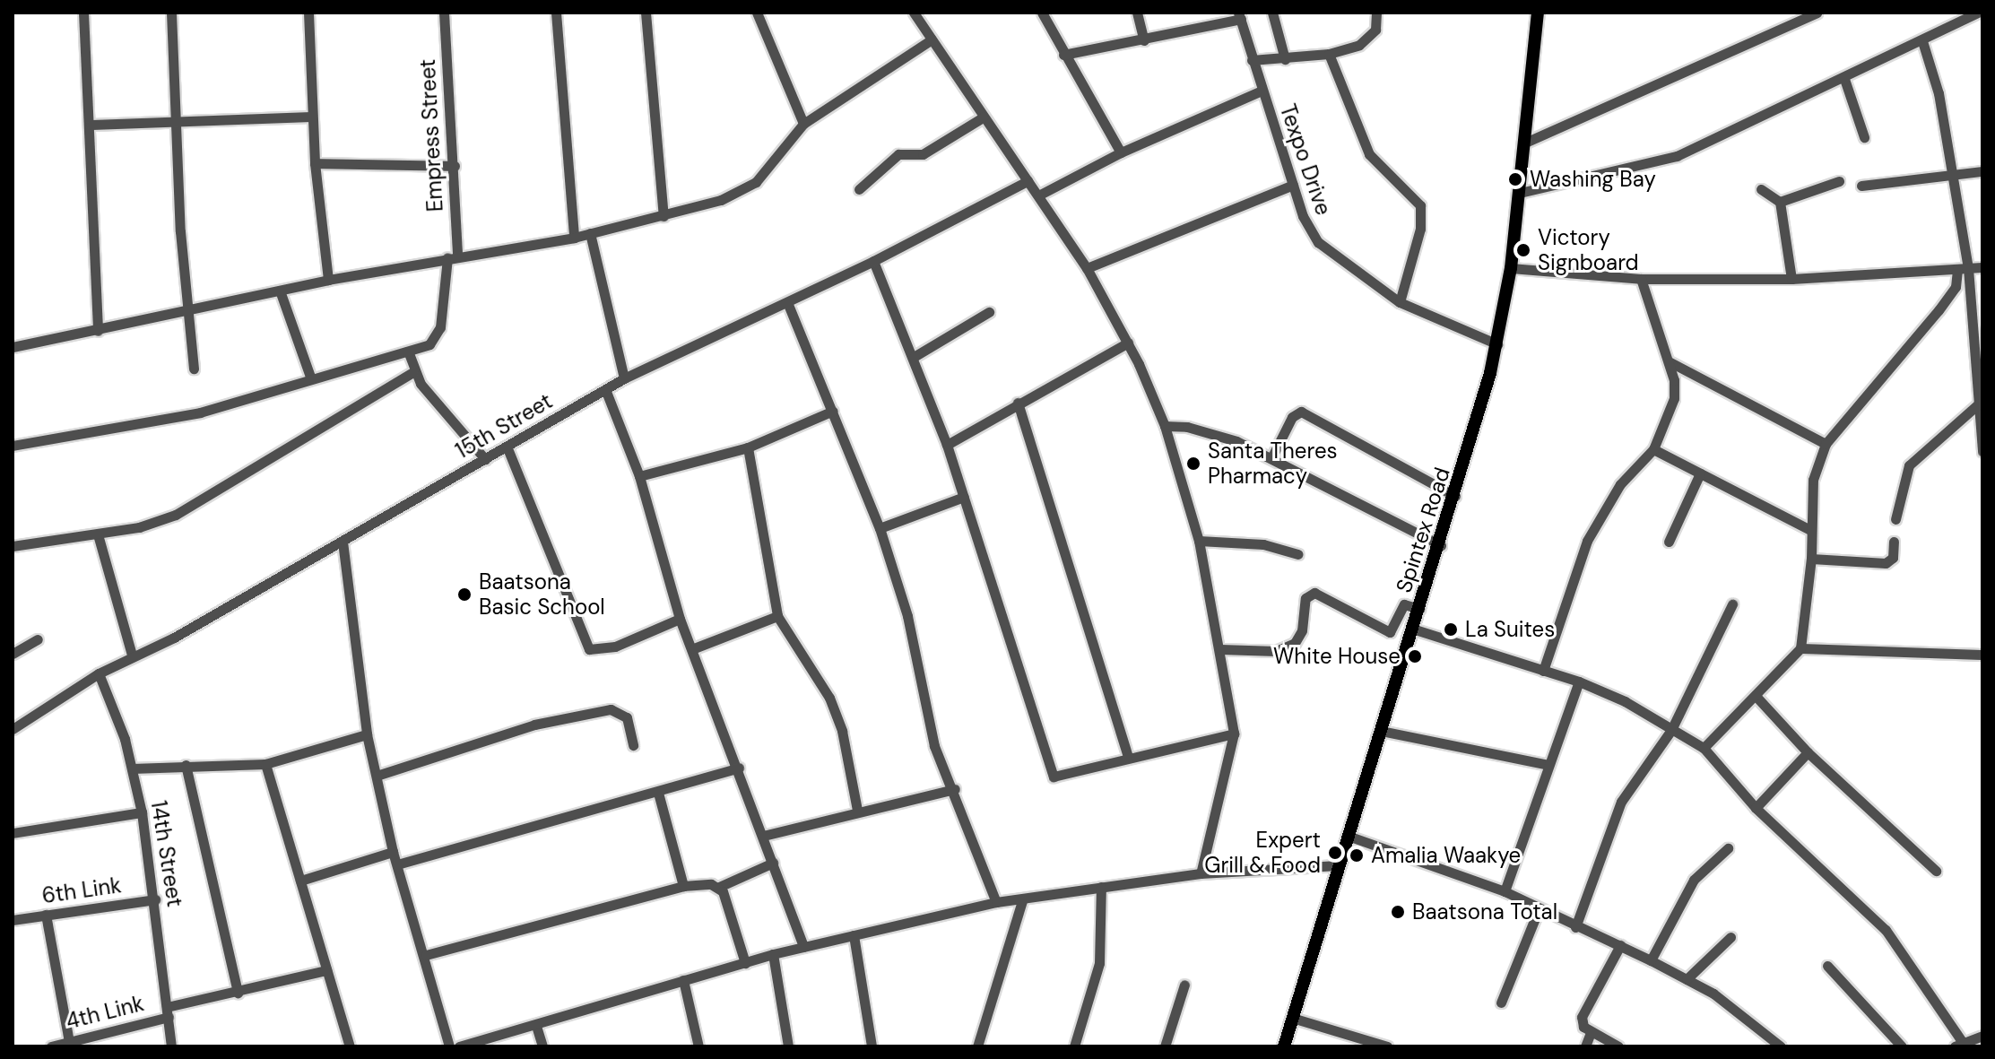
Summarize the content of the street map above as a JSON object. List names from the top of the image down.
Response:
{
  "streets": {
    "main road": ["Spintex Road"],
    "street": [
      "Empress Street",
      "Texpo Drive",
      "15th Street",
      "14th Street",
      "6th Link",
      "4th Link"
    ]
  },
  "crossings": [
    ["Texpo Drive", "Spintex Road"],
    ["15th Street", "14th Street"],
    ["14th Street", "6th Link"],
    ["14th Street", "4th Link"]
  ],
  "places": [
    "Washing Bay",
    "Victory Signboard",
    "Santa Theres Pharmacy",
    "Baatsona Basic School",
    "La Suites",
    "White House",
    "Expert Grill & Food",
    "Amalia Waakye",
    "Baatsona Total"
  ]
}
